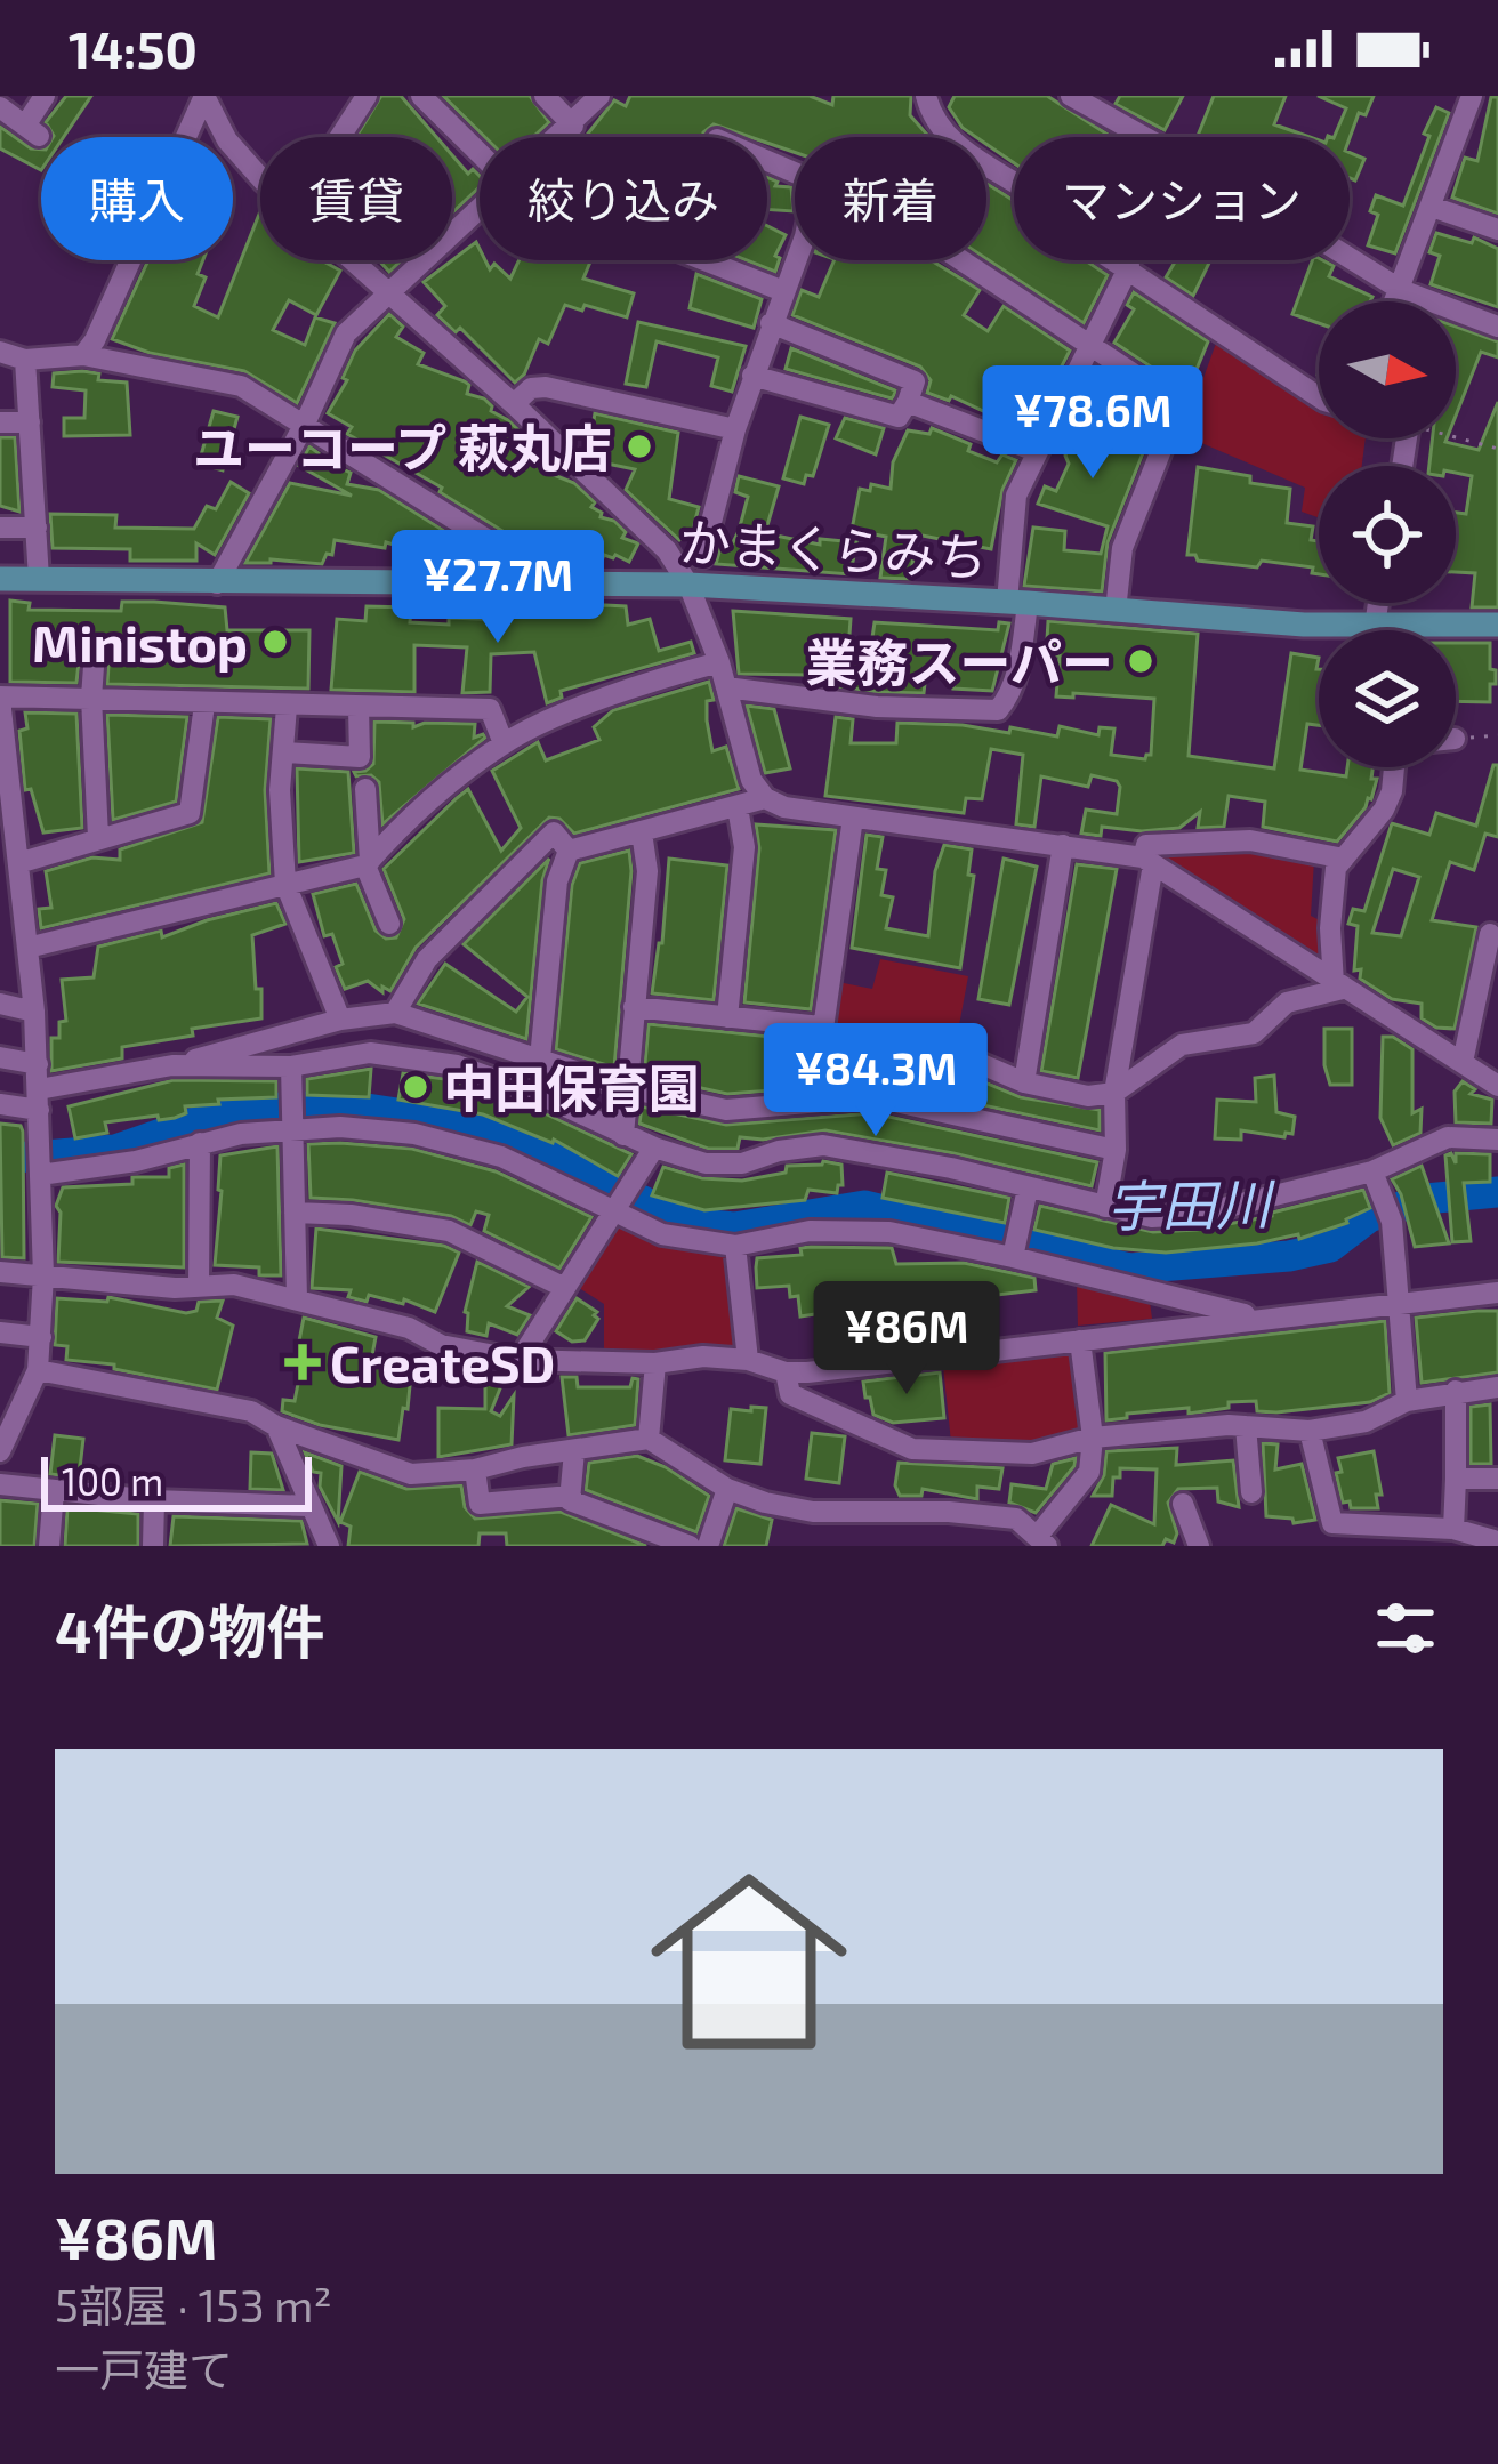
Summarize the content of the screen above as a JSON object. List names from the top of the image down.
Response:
{
  "streets": {
    "main road": ["かまくらみち"]
  },
  "water": ["宇田川"],
  "places": {
    "other": [
      "ユーコープ 萩丸店",
      "Ministop",
      "業務スーパー",
      "中田保育園"
    ],
    "health": ["CreateSD"]
  },
  "scale_bar": "100 m",
  "north": "right",
  "page": {
    "status": "14:50",
    "chip": [
      "購入",
      "賃貸",
      "絞り込み",
      "新着",
      "マンション"
    ],
    "price": [
      "¥78.6M",
      "¥27.7M",
      "¥84.3M",
      "¥86M"
    ],
    "scale": "100 m",
    "heading": "4件の物件",
    "list": [
      {
        "name": "¥86M",
        "note": "5部屋 · 153 m² · 一戸建て"
      }
    ]
  }
}
